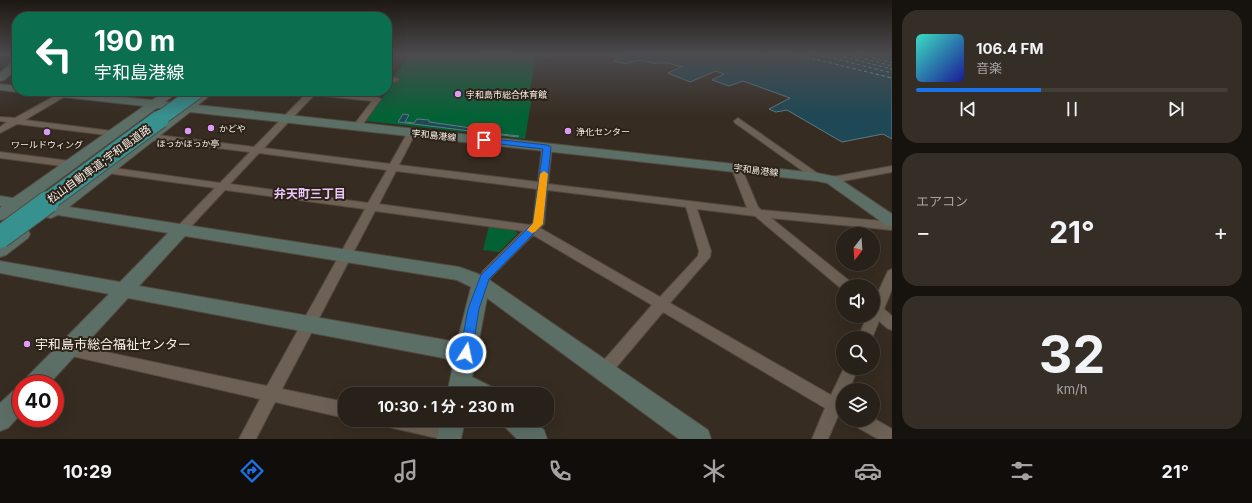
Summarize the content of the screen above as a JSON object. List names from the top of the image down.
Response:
{
  "streets": {
    "highway": ["松山自動車道;宇和島道路"],
    "street": ["宇和島港線"]
  },
  "districts": ["弁天町三丁目"],
  "places": [
    "宇和島市総合体育館",
    "かどや",
    "ほっかほっか亭",
    "浄化センター",
    "ワールドウィング",
    "宇和島市総合福祉センター"
  ],
  "north": "bottom",
  "page": {
    "turn": ["190 m", "宇和島港線"],
    "song": ["106.4 FM", "音楽"],
    "tile": [
      "エアコン",
      ["32", "km/h"]
    ],
    "heat": ["−", "21°", "+"],
    "limit": "40",
    "trip": "10:30 · 1 分 · 230 m",
    "tabs": ["10:29", "21°"]
  }
}
